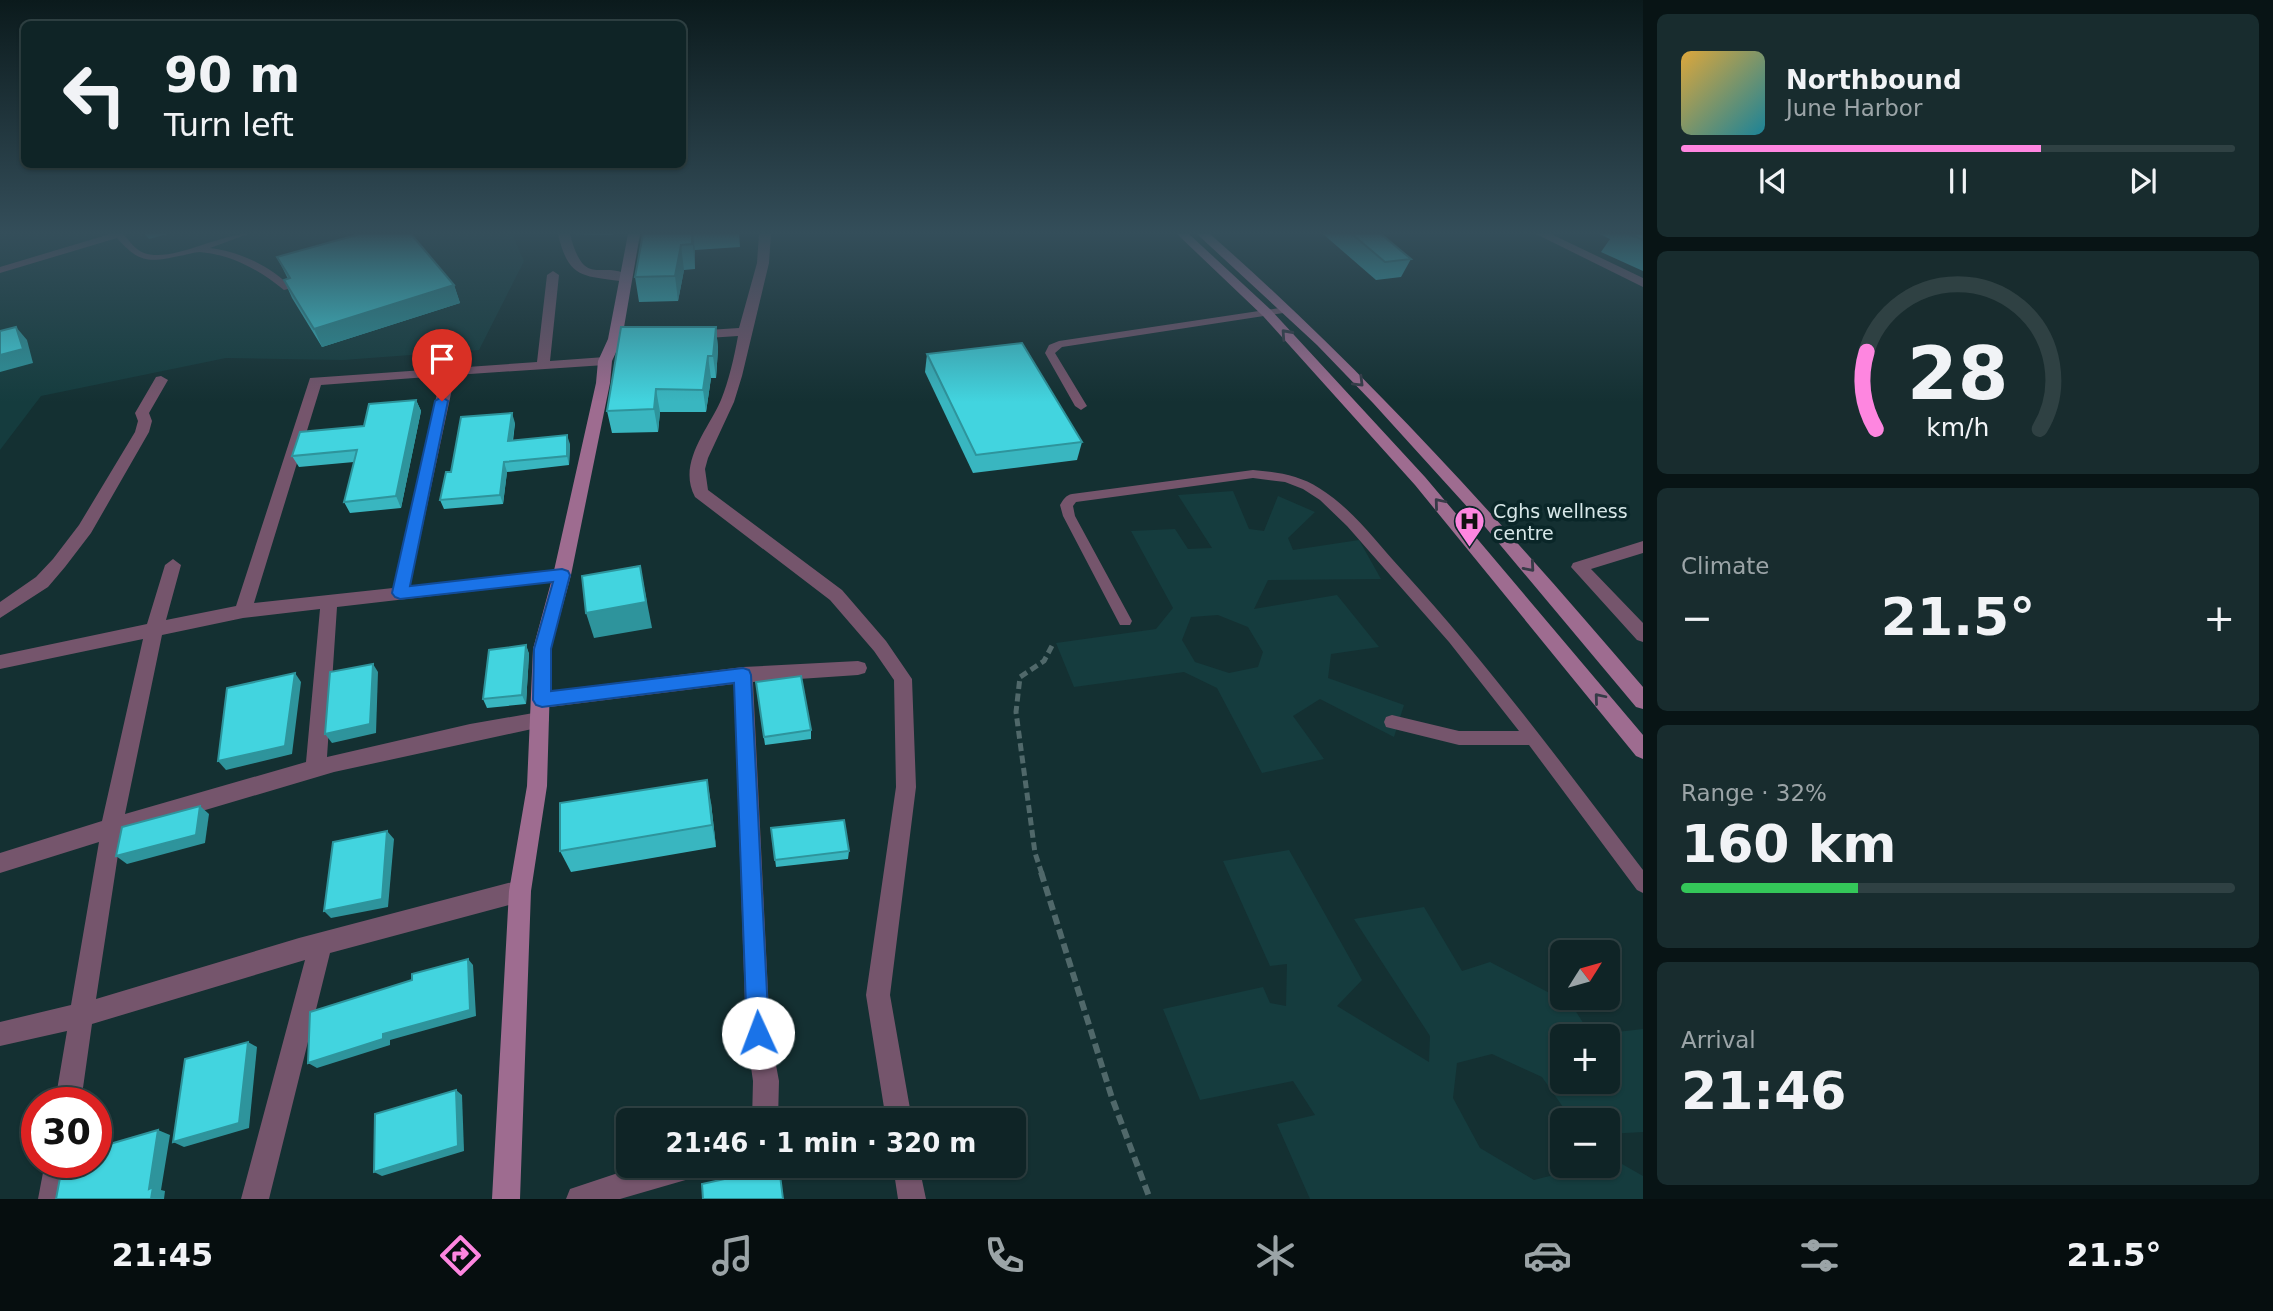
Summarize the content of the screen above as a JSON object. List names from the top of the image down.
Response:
{
  "places": {
    "hospital": ["Cghs wellness centre"]
  },
  "north": "top right",
  "page": {
    "turn": ["90 m", "Turn left"],
    "song": ["Northbound", "June Harbor"],
    "tile": [
      "Climate",
      ["Range · 32%", "160 km"],
      ["Arrival", "21:46"]
    ],
    "heat": ["−", "21.5°", "+"],
    "map_buttons": ["+", "−"],
    "limit": "30",
    "trip": "21:46 · 1 min · 320 m",
    "tabs": ["21:45", "21.5°"],
    "gauge": ["28", "km/h"]
  }
}
